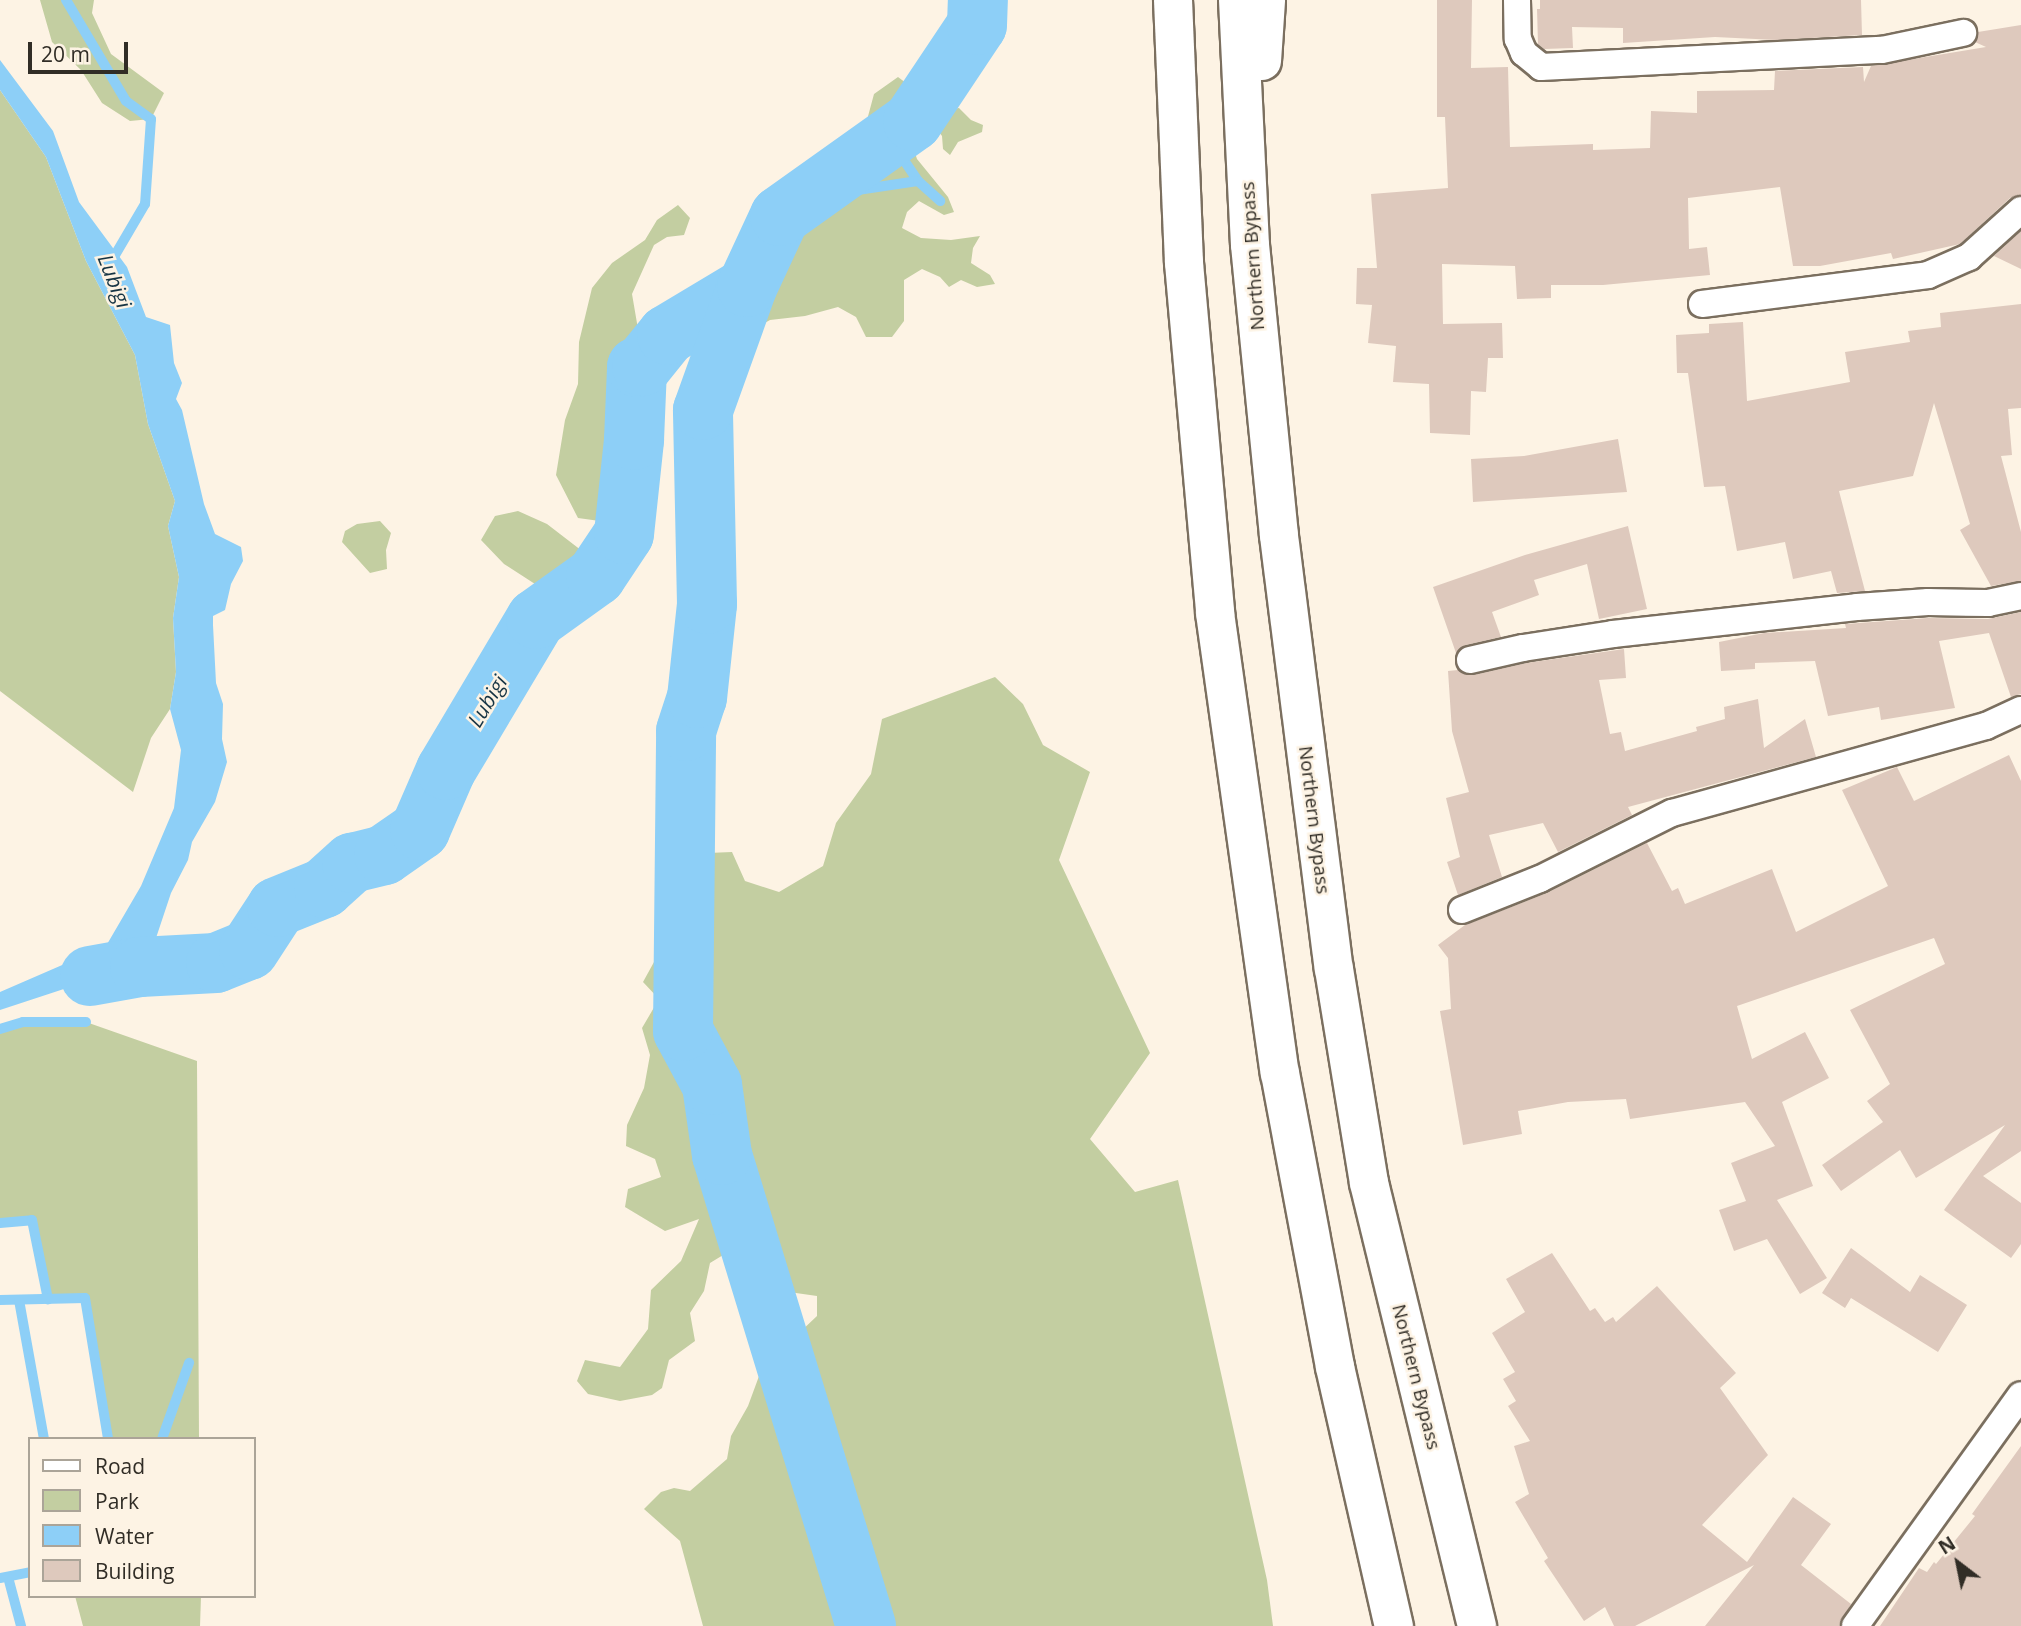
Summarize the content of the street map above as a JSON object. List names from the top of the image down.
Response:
{
  "streets": {
    "highway": ["Northern Bypass"]
  },
  "water": ["Lubigi"],
  "legend": [
    "Road",
    "Park",
    "Water",
    "Building"
  ],
  "scale_bar": "20 m",
  "north": "top left"
}
